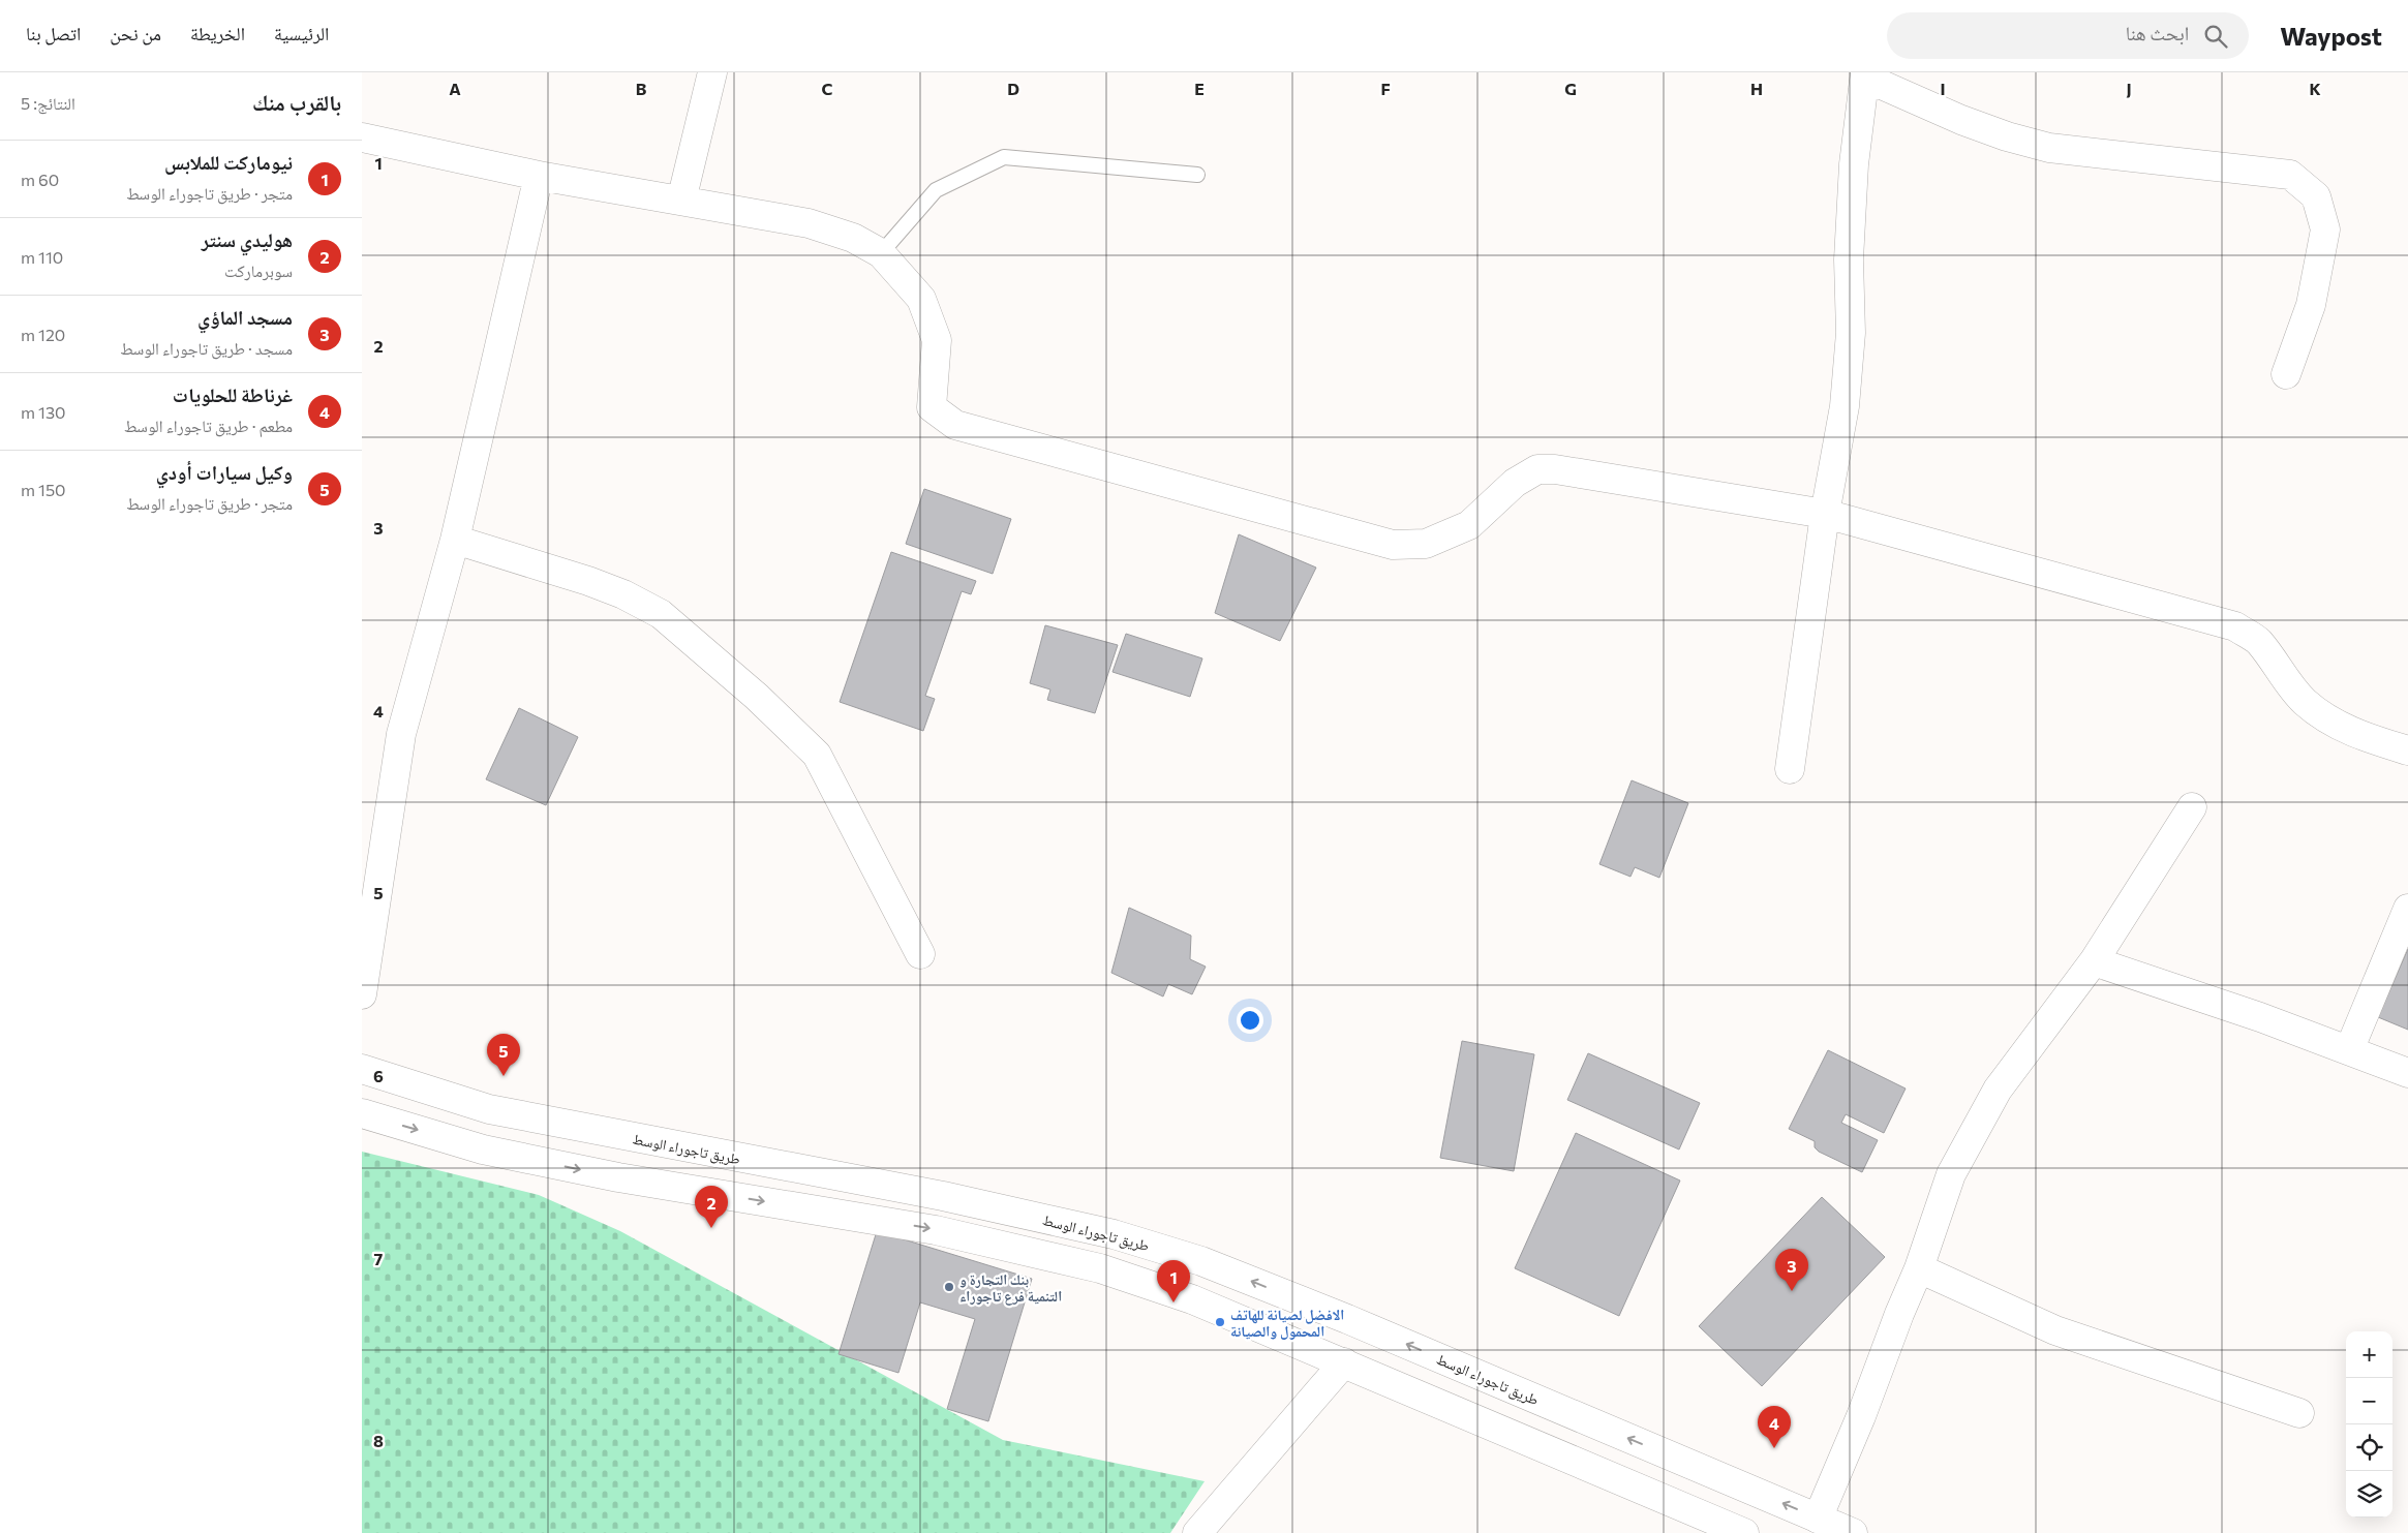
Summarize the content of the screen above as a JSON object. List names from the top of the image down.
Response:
{
  "streets": {
    "street": ["طريق تاجوراء الوسط"]
  },
  "places": ["بنك التجارة و التنمية فرع تاجوراء", "الافضل لصيانة للهاتف المحمول والصيانة"],
  "page": {
    "header": "Waypost",
    "search": "ابحث هنا",
    "nav": [
      "الرئيسية",
      "الخريطة",
      "من نحن",
      "اتصل بنا"
    ],
    "heading": ["بالقرب منك", "النتائج: 5"],
    "list": [
      {
        "mark": "1",
        "name": "نيوماركت للملابس",
        "note": "متجر · طريق تاجوراء الوسط",
        "value": "60 m"
      },
      {
        "mark": "2",
        "name": "هوليدي سنتر",
        "note": "سوبرماركت",
        "value": "110 m"
      },
      {
        "mark": "3",
        "name": "مسجد الماؤي",
        "note": "مسجد · طريق تاجوراء الوسط",
        "value": "120 m"
      },
      {
        "mark": "4",
        "name": "غرناطة للحلويات",
        "note": "مطعم · طريق تاجوراء الوسط",
        "value": "130 m"
      },
      {
        "mark": "5",
        "name": "وكيل سيارات أودي",
        "note": "متجر · طريق تاجوراء الوسط",
        "value": "150 m"
      }
    ],
    "pins": [
      "5",
      "2",
      "3",
      "1",
      "4"
    ],
    "map_buttons": ["+", "−"]
  },
  "grid": {
    "columns": [
      "A",
      "B",
      "C",
      "D",
      "E",
      "F",
      "G",
      "H",
      "I",
      "J",
      "K"
    ],
    "rows": [
      "1",
      "2",
      "3",
      "4",
      "5",
      "6",
      "7",
      "8"
    ]
  }
}
